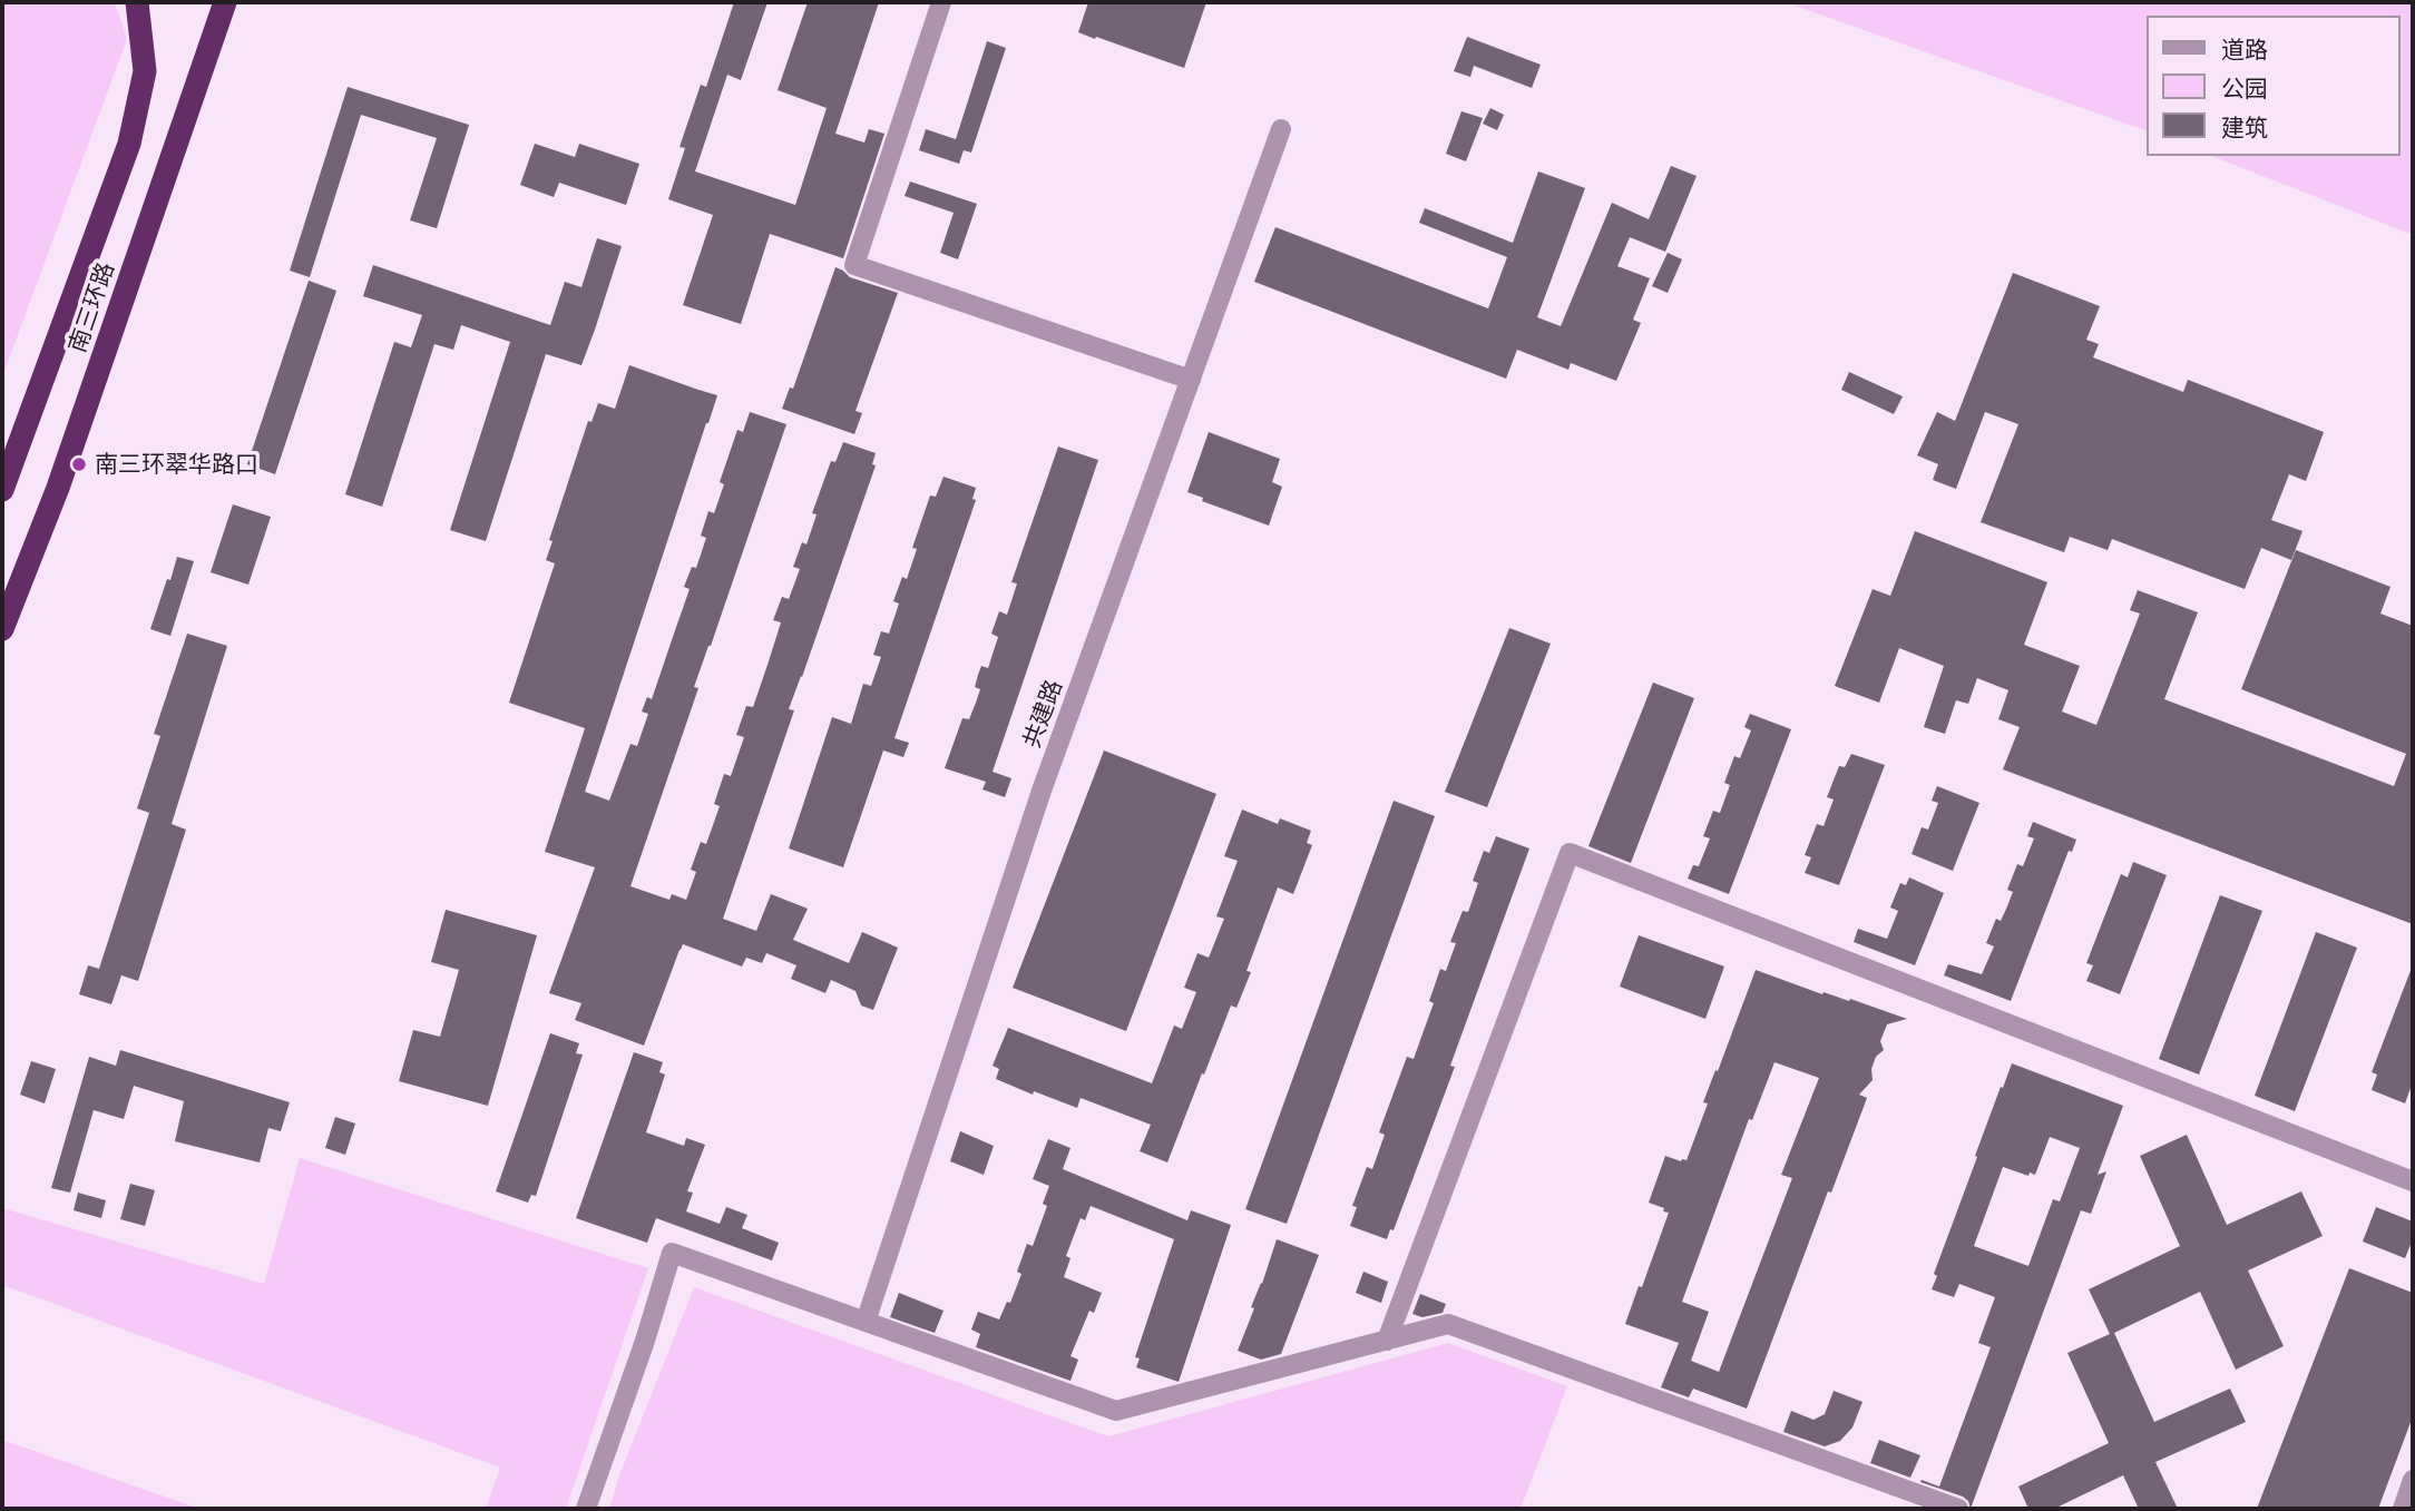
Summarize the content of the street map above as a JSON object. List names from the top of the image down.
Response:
{
  "streets": {
    "highway": ["南三环路"],
    "street": ["共建路"]
  },
  "places": ["南三环翠华路口"],
  "legend": ["道路", "公园", "建筑"]
}
